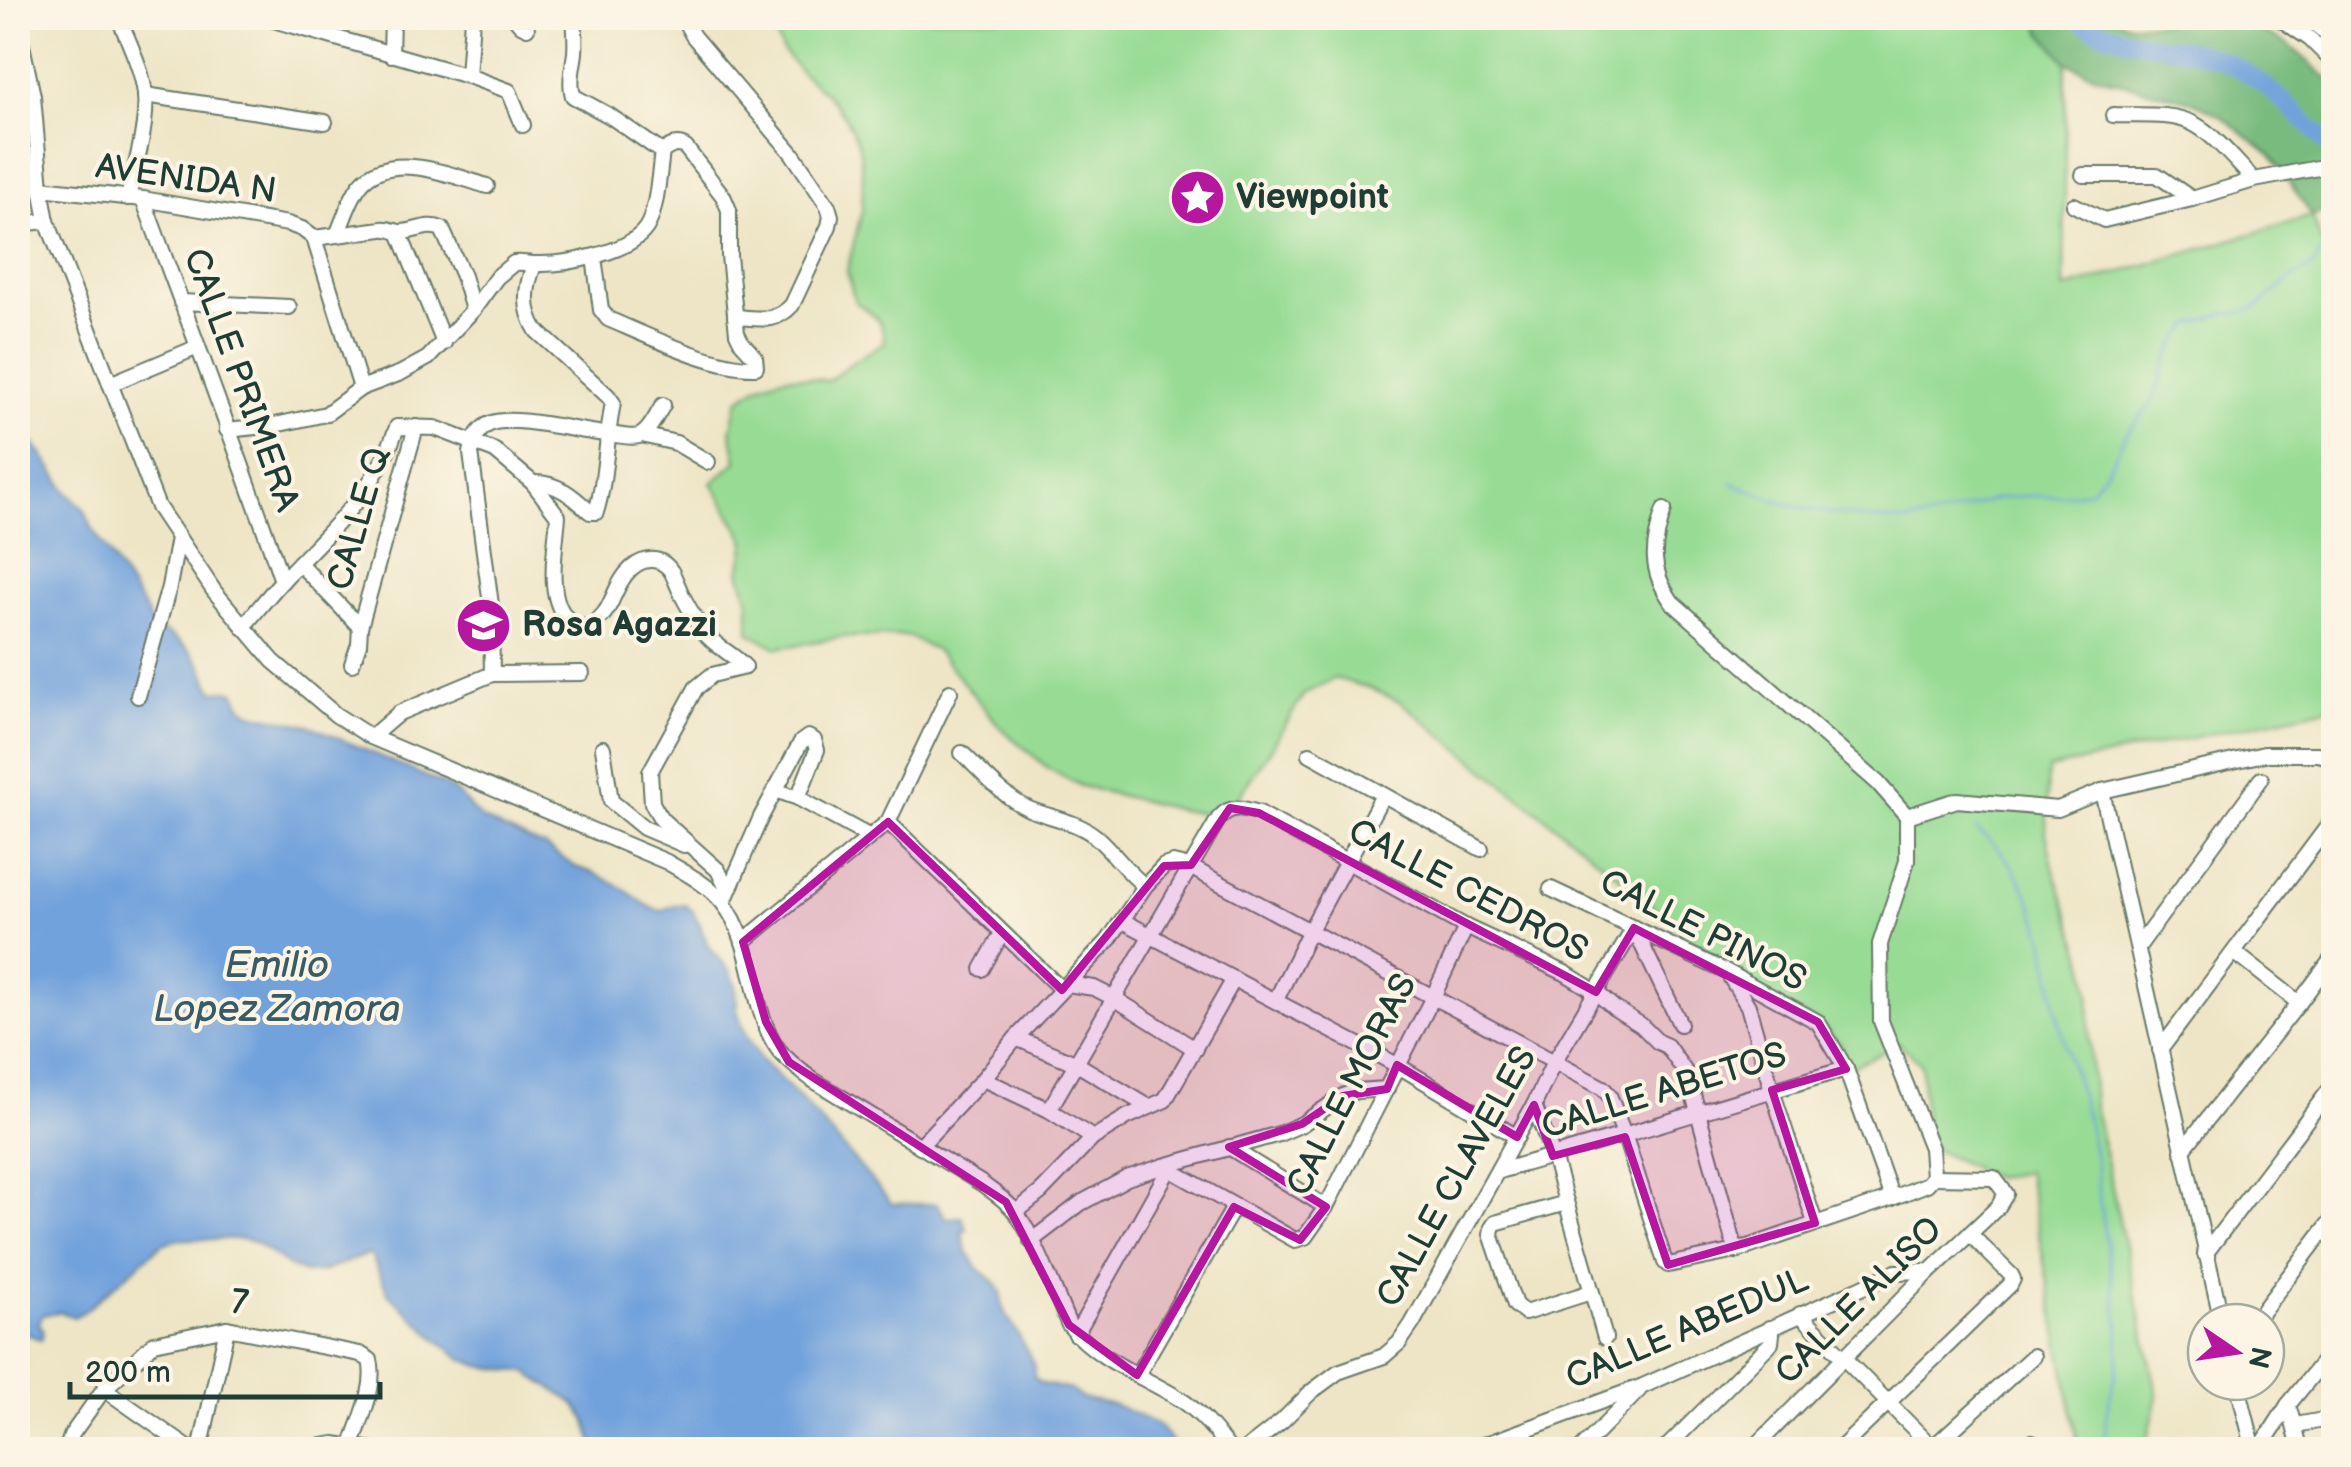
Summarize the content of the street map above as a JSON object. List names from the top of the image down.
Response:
{
  "streets": {
    "street": [
      "AVENIDA N",
      "CALLE PRIMERA",
      "CALLE Q",
      "CALLE CEDROS",
      "CALLE PINOS",
      "CALLE MORAS",
      "CALLE ABETOS",
      "CALLE CLAVELES",
      "CALLE ALISO",
      "7",
      "CALLE ABEDUL"
    ]
  },
  "crossings": [
    ["AVENIDA N", "CALLE PRIMERA"],
    ["CALLE CEDROS", "CALLE MORAS"],
    ["CALLE CEDROS", "CALLE ABETOS"],
    ["CALLE CEDROS", "CALLE CLAVELES"],
    ["CALLE PINOS", "CALLE ABETOS"],
    ["CALLE PINOS", "CALLE CLAVELES"],
    ["CALLE ABETOS", "CALLE CLAVELES"],
    ["CALLE ALISO", "CALLE ABEDUL"]
  ],
  "water": ["Emilio Lopez Zamora"],
  "places": {
    "place": ["Viewpoint"],
    "school or university": ["Rosa Agazzi"]
  },
  "scale_bar": "200 m",
  "north": "right"
}
